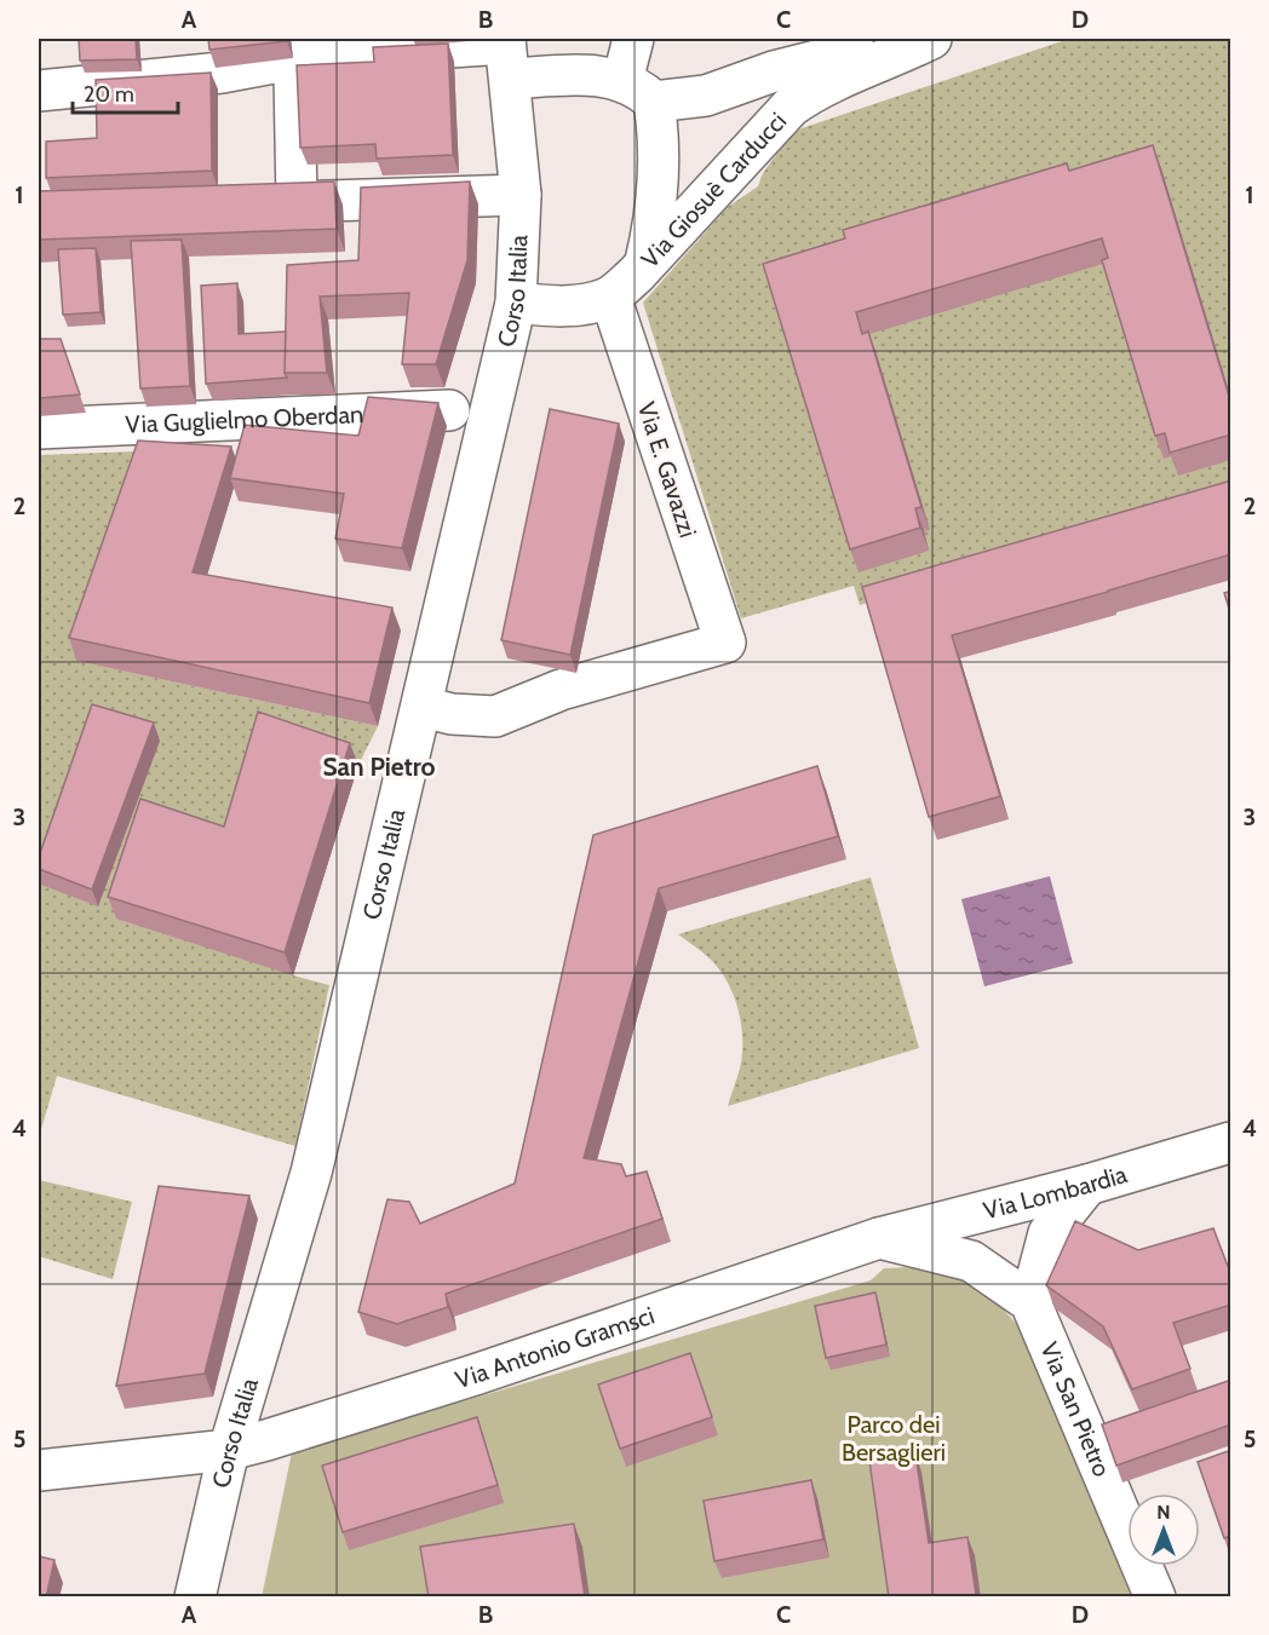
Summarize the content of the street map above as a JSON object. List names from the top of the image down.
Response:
{
  "streets": {
    "street": [
      "Via Giosuè Carducci",
      "Corso Italia",
      "Via Guglielmo Oberdan",
      "Via E. Gavazzi",
      "Via Lombardia",
      "Via Antonio Gramsci",
      "Via San Pietro"
    ]
  },
  "crossings": [
    ["Corso Italia", "Via E. Gavazzi"],
    ["Corso Italia", "Via Antonio Gramsci"],
    ["Via Lombardia", "Via Antonio Gramsci"]
  ],
  "districts": ["San Pietro"],
  "parks": ["Parco dei Bersaglieri"],
  "scale_bar": "20 m",
  "north": "top",
  "grid": {
    "columns": [
      "A",
      "B",
      "C",
      "D"
    ],
    "rows": [
      "1",
      "2",
      "3",
      "4",
      "5"
    ]
  }
}
